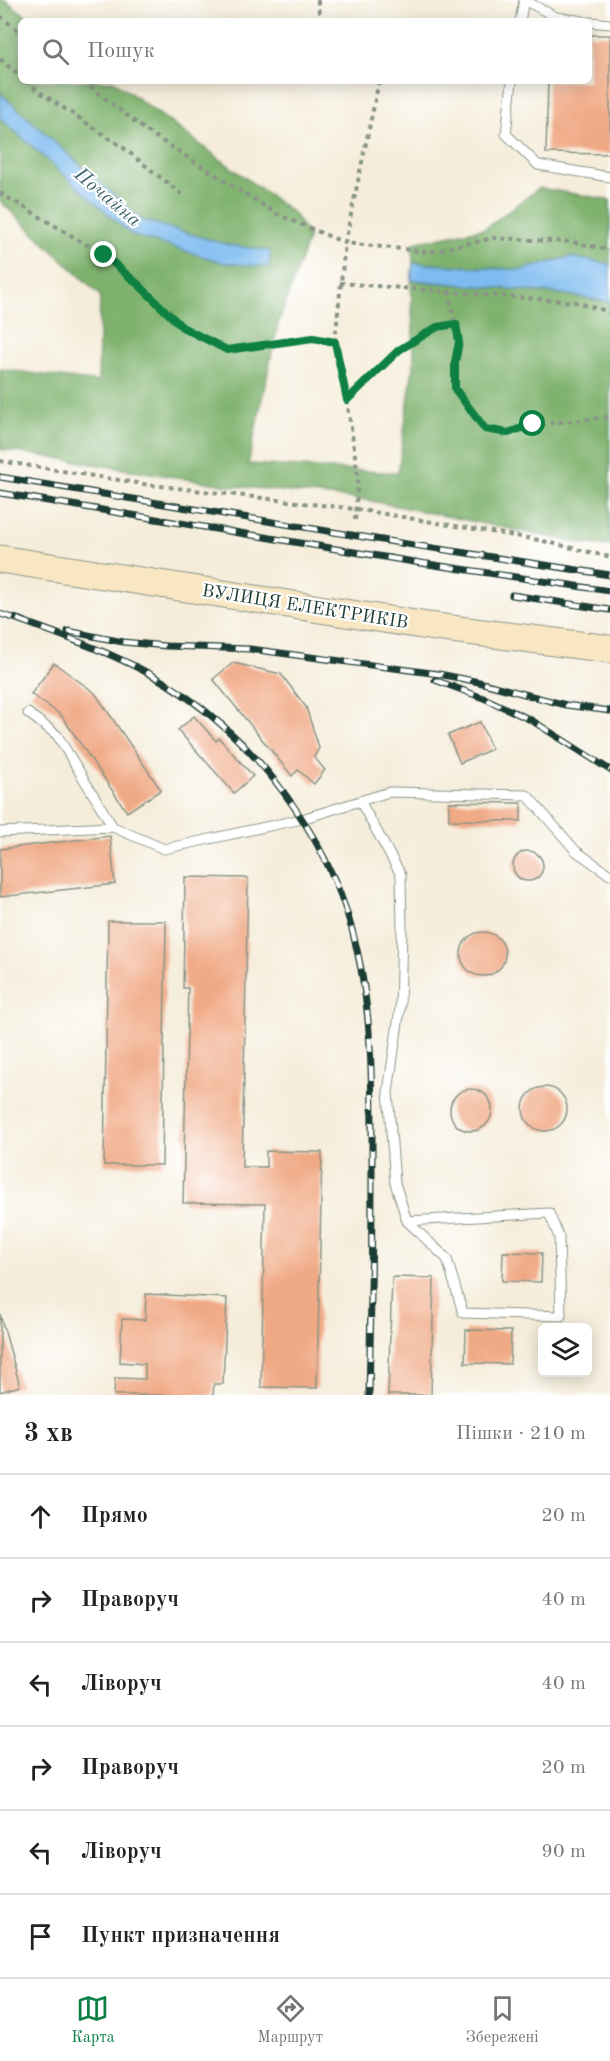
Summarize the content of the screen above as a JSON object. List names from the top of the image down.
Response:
{
  "streets": {
    "street": ["ВУЛИЦЯ ЕЛЕКТРИКІВ"]
  },
  "water": ["Почайна"],
  "page": {
    "search": "Пошук",
    "heading": ["3 хв", "Пішки · 210 m"],
    "list": [
      ["Прямо", "20 m"],
      ["Праворуч", "40 m"],
      ["Ліворуч", "40 m"],
      ["Праворуч", "20 m"],
      ["Ліворуч", "90 m"],
      "Пункт призначення"
    ],
    "nav": ["Карта", "Маршрут", "Збережені"]
  }
}
